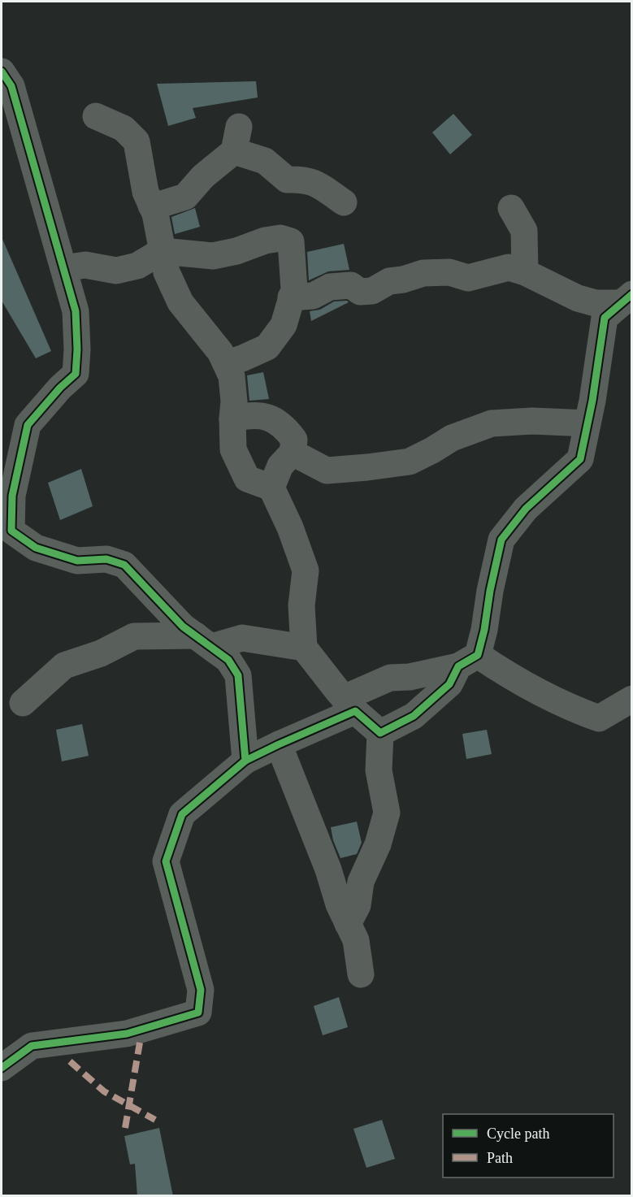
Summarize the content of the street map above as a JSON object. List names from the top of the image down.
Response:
{
  "legend": ["Cycle path", "Path"]
}
